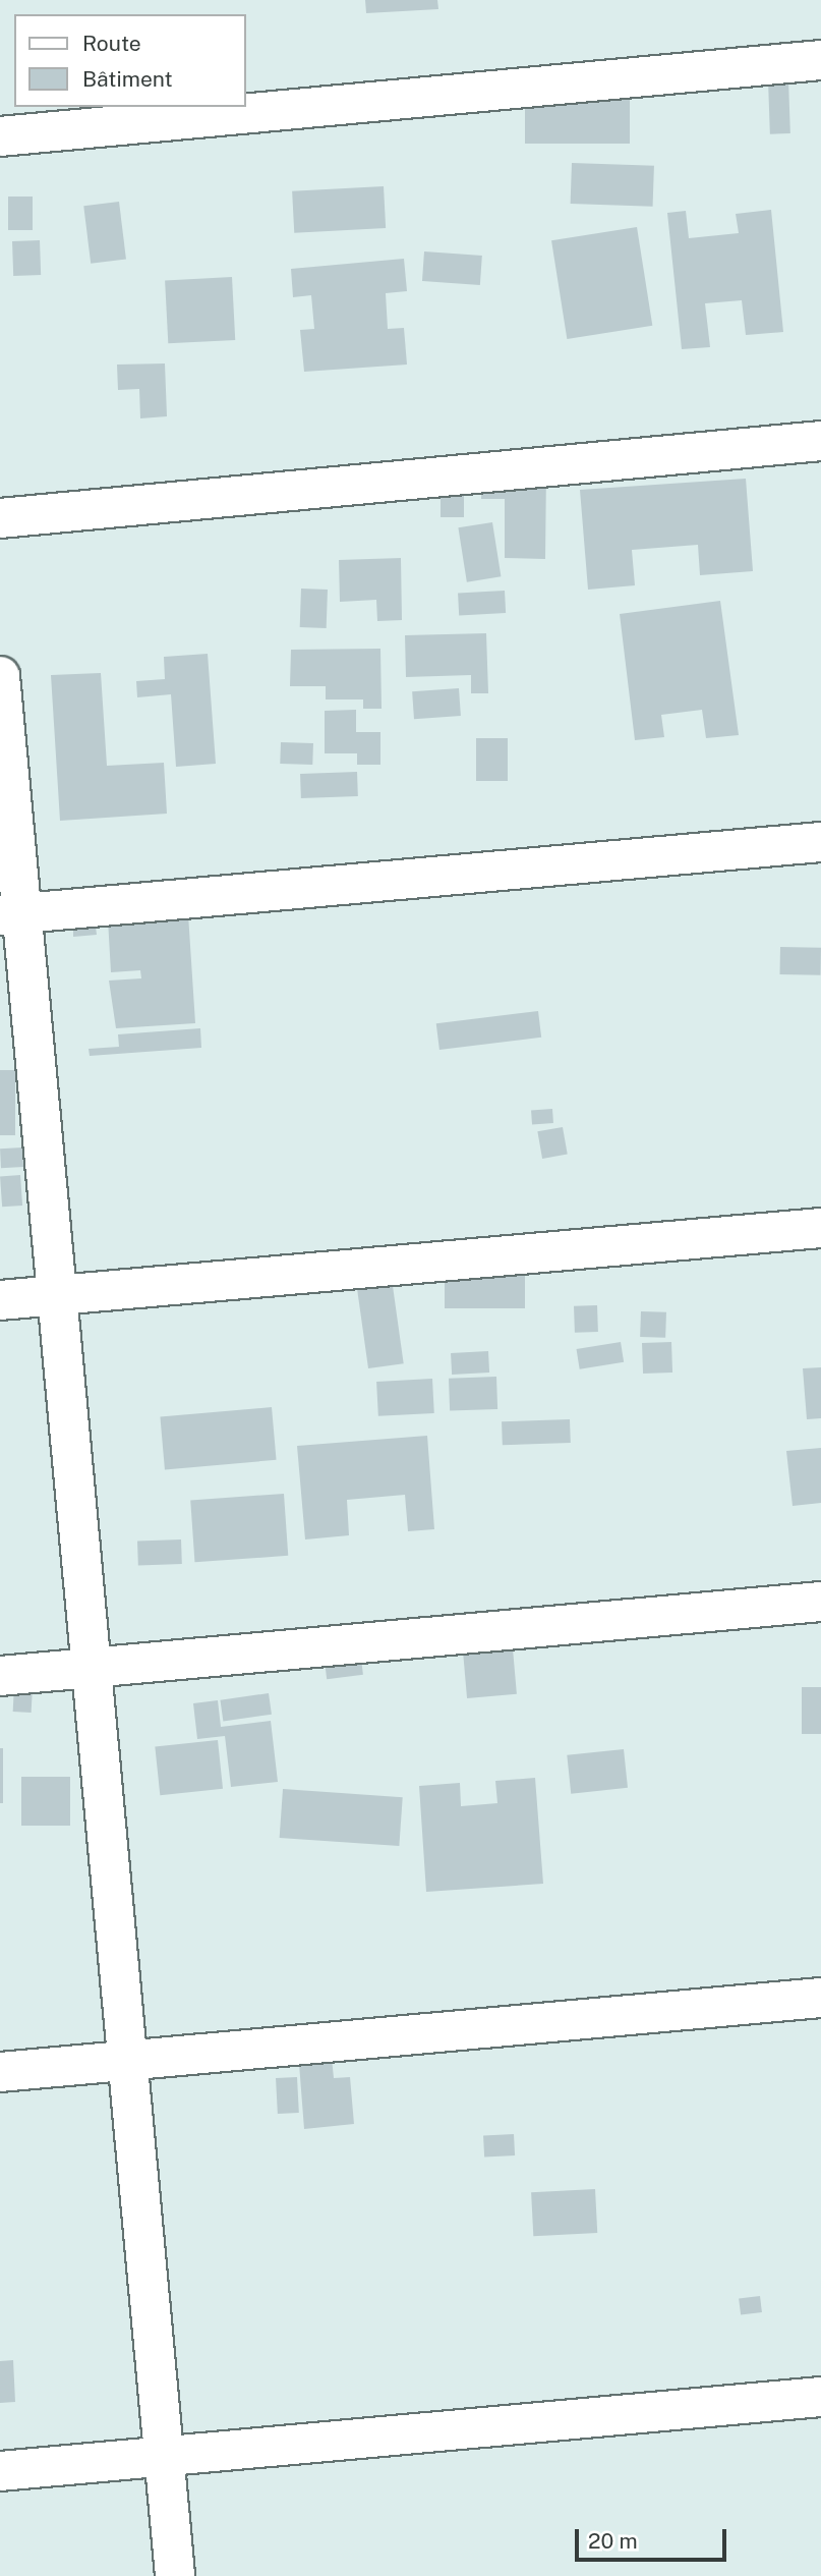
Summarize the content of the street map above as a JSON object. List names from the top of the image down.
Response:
{
  "legend": ["Route", "Bâtiment"],
  "scale_bar": "20 m"
}
